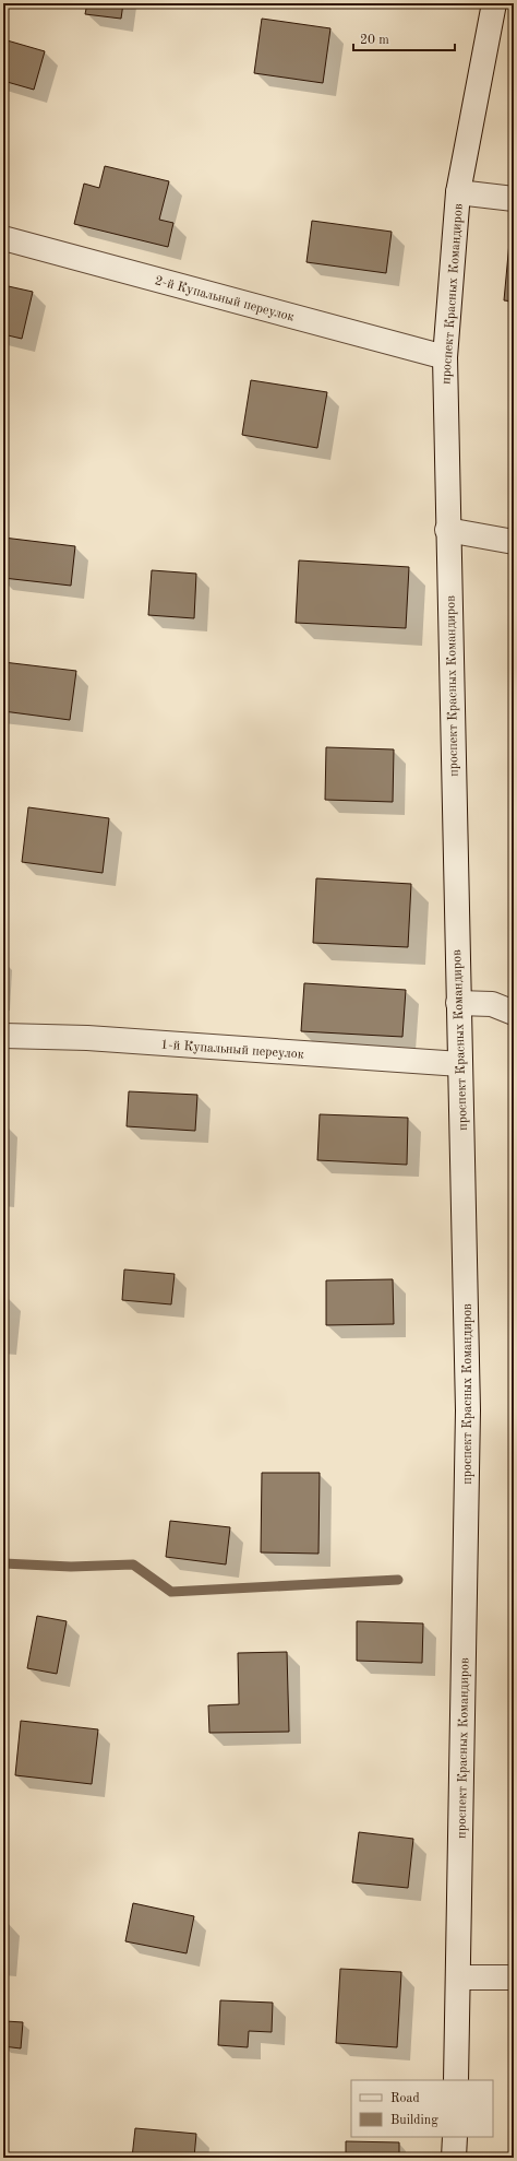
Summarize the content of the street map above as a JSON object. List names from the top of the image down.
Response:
{
  "streets": {
    "street": ["проспект Красных Командиров", "2-й Купальный переулок", "1-й Купальный переулок"]
  },
  "crossings": [
    ["проспект Красных Командиров", "2-й Купальный переулок"],
    ["проспект Красных Командиров", "1-й Купальный переулок"]
  ],
  "legend": ["Road", "Building"],
  "scale_bar": "20 m"
}
